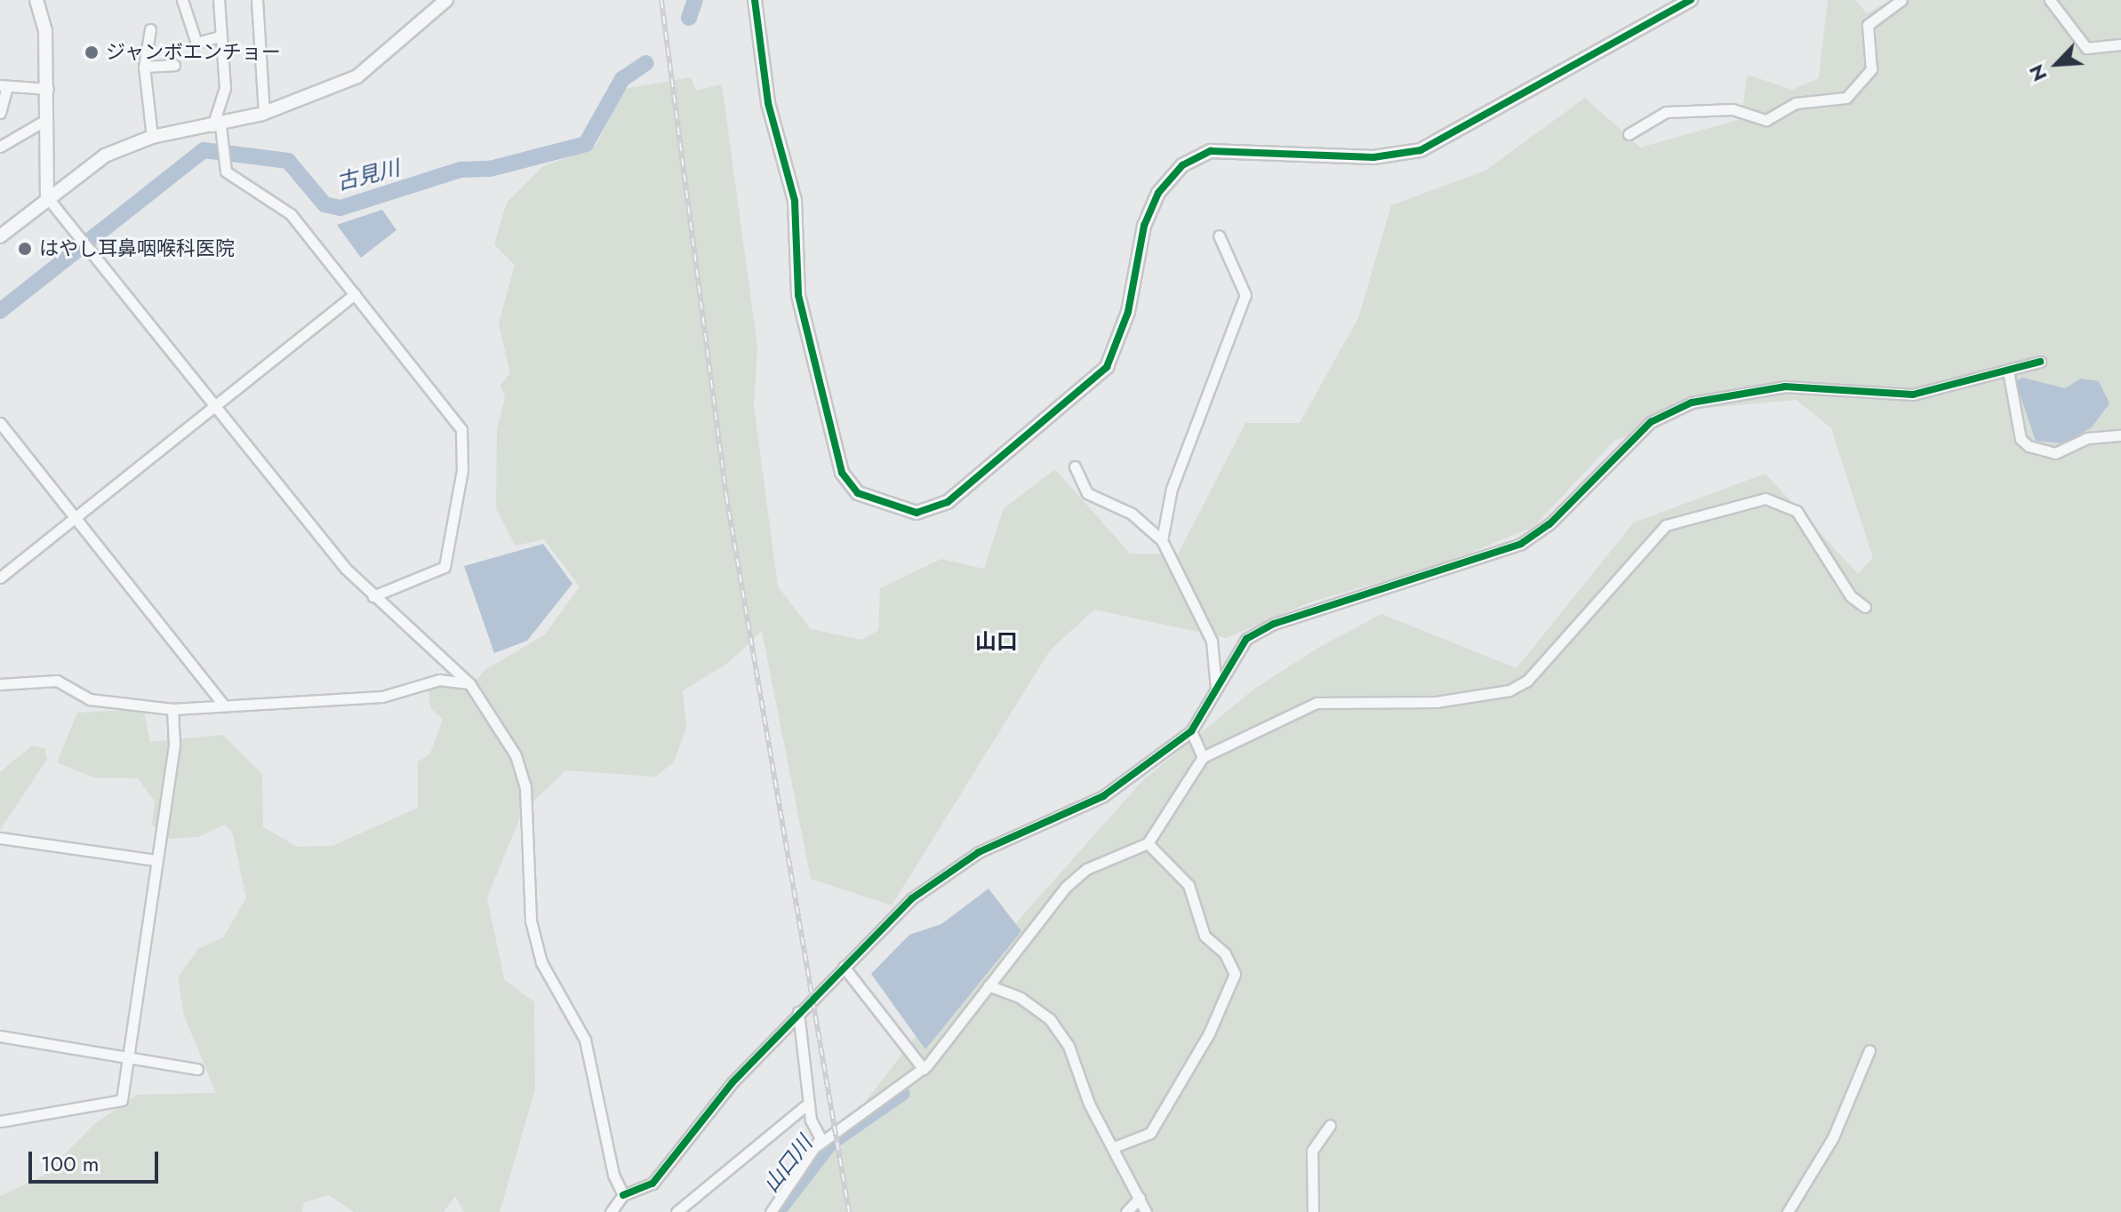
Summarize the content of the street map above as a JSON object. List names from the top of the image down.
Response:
{
  "districts": ["山口"],
  "water": ["古見川", "山口川"],
  "places": ["ジャンボエンチョー", "はやし耳鼻咽喉科医院"],
  "scale_bar": "100 m",
  "north": "bottom left"
}
